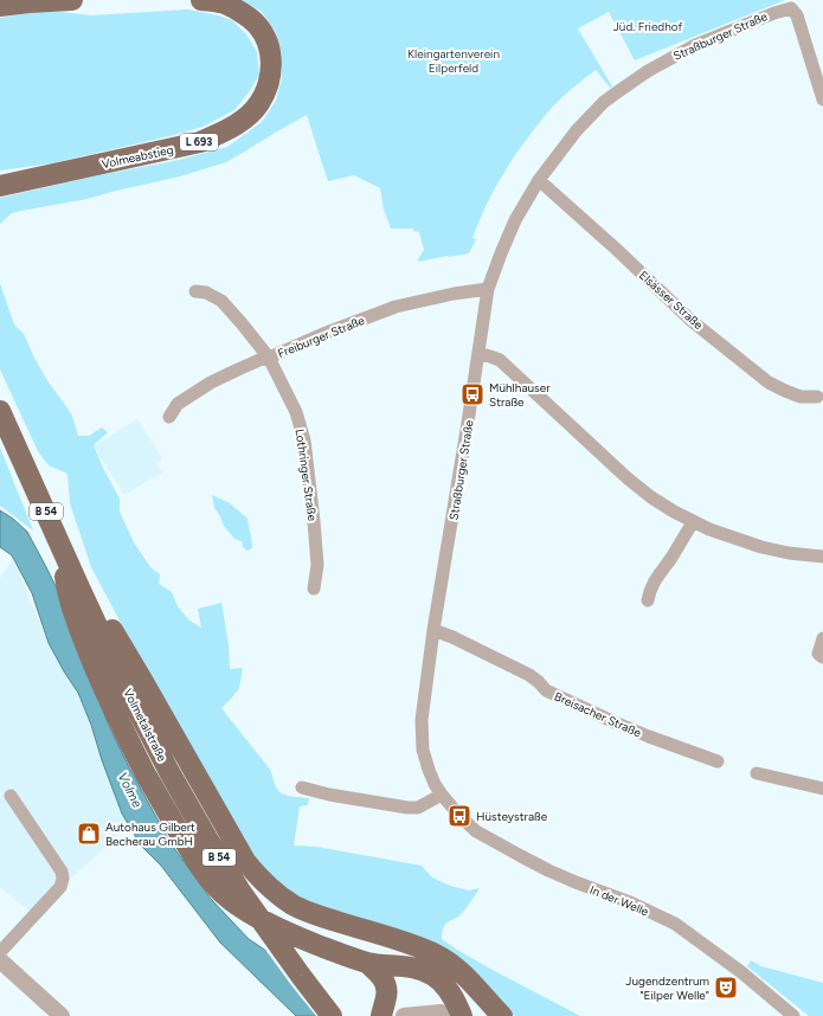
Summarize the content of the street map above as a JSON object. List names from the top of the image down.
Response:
{
  "streets": {
    "main road": [
      "L 693",
      "Volmeabstieg",
      "B 54",
      "Volmetalstraße"
    ],
    "street": [
      "Straßburger Straße",
      "Elsässer Straße",
      "Freiburger Straße",
      "Lothringer Straße",
      "Breisacher Straße",
      "In der Welle"
    ]
  },
  "crossings": [
    ["Straßburger Straße", "Elsässer Straße"],
    ["Straßburger Straße", "Freiburger Straße"],
    ["Straßburger Straße", "Breisacher Straße"],
    ["Straßburger Straße", "In der Welle"],
    ["Freiburger Straße", "Lothringer Straße"]
  ],
  "water": ["Volme"],
  "parks": ["Jüd. Friedhof", "Kleingartenverein Eilperfeld"],
  "places": {
    "bus stop": ["Mühlhauser Straße", "Hüsteystraße"],
    "shop": ["Autohaus Gilbert Becherau GmbH"],
    "theatre": ["Jugendzentrum \"Eilper Welle\""]
  }
}
